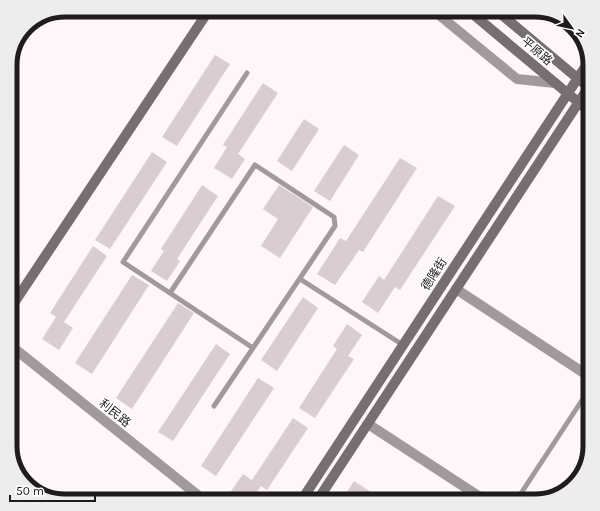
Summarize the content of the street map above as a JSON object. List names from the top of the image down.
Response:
{
  "streets": {
    "main road": ["平原路", "德隆街"],
    "street": ["利民路"]
  },
  "crossings": [
    ["平原路", "德隆街"]
  ],
  "scale_bar": "50 m",
  "north": "bottom right"
}
